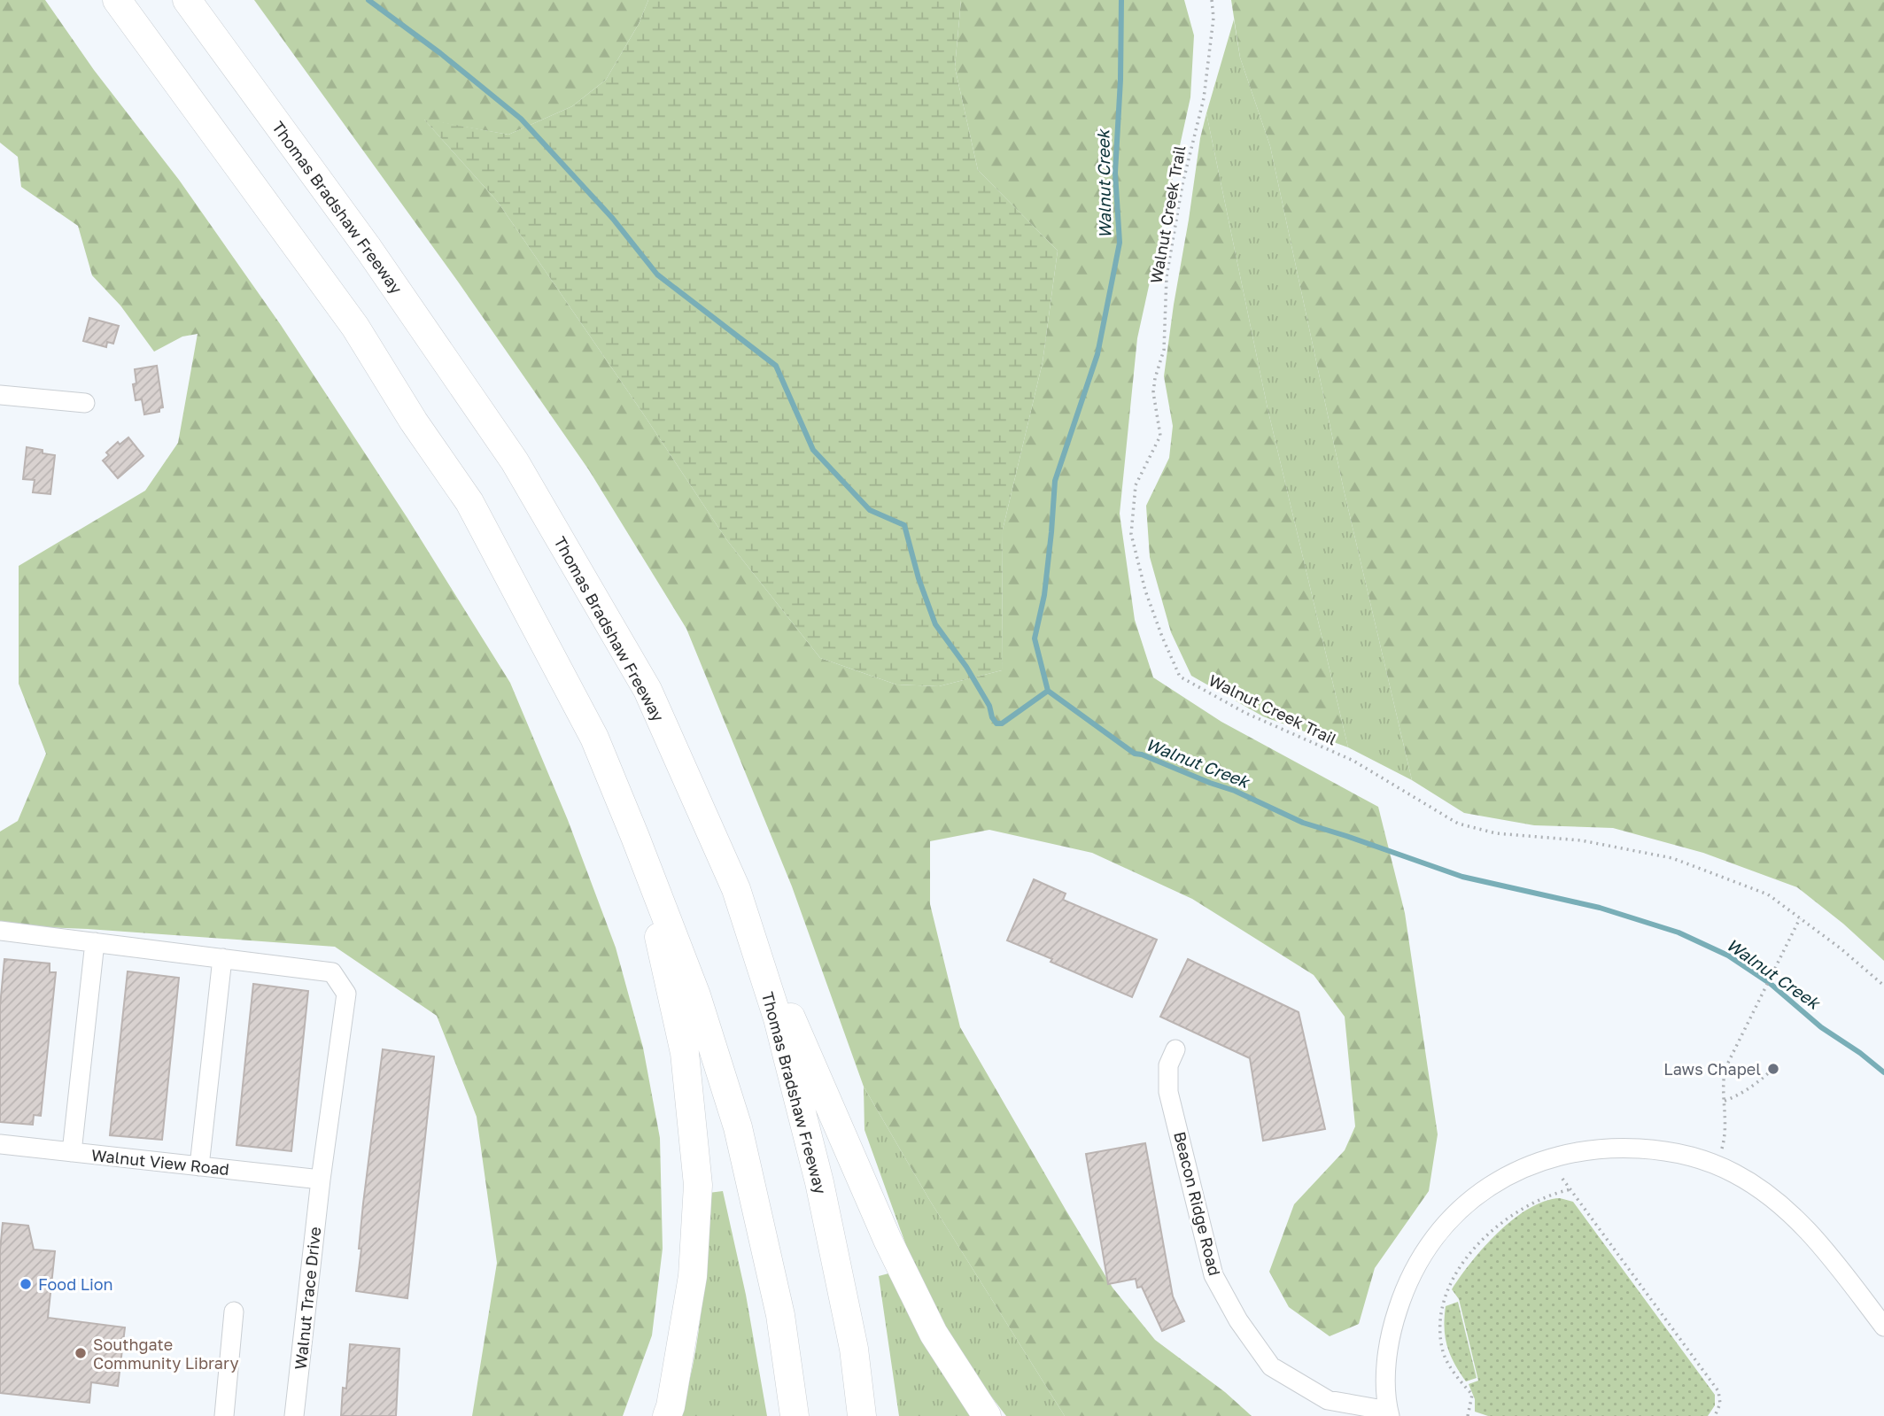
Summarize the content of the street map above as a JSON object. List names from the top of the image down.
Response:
{
  "streets": {
    "highway": ["Thomas Bradshaw Freeway"],
    "street": ["Walnut View Road", "Beacon Ridge Road", "Walnut Trace Drive"],
    "path": ["Walnut Creek Trail"]
  },
  "crossings": [
    ["Walnut View Road", "Walnut Trace Drive"]
  ],
  "water": ["Walnut Creek"],
  "places": ["Laws Chapel", "Food Lion", "Southgate Community Library"]
}
